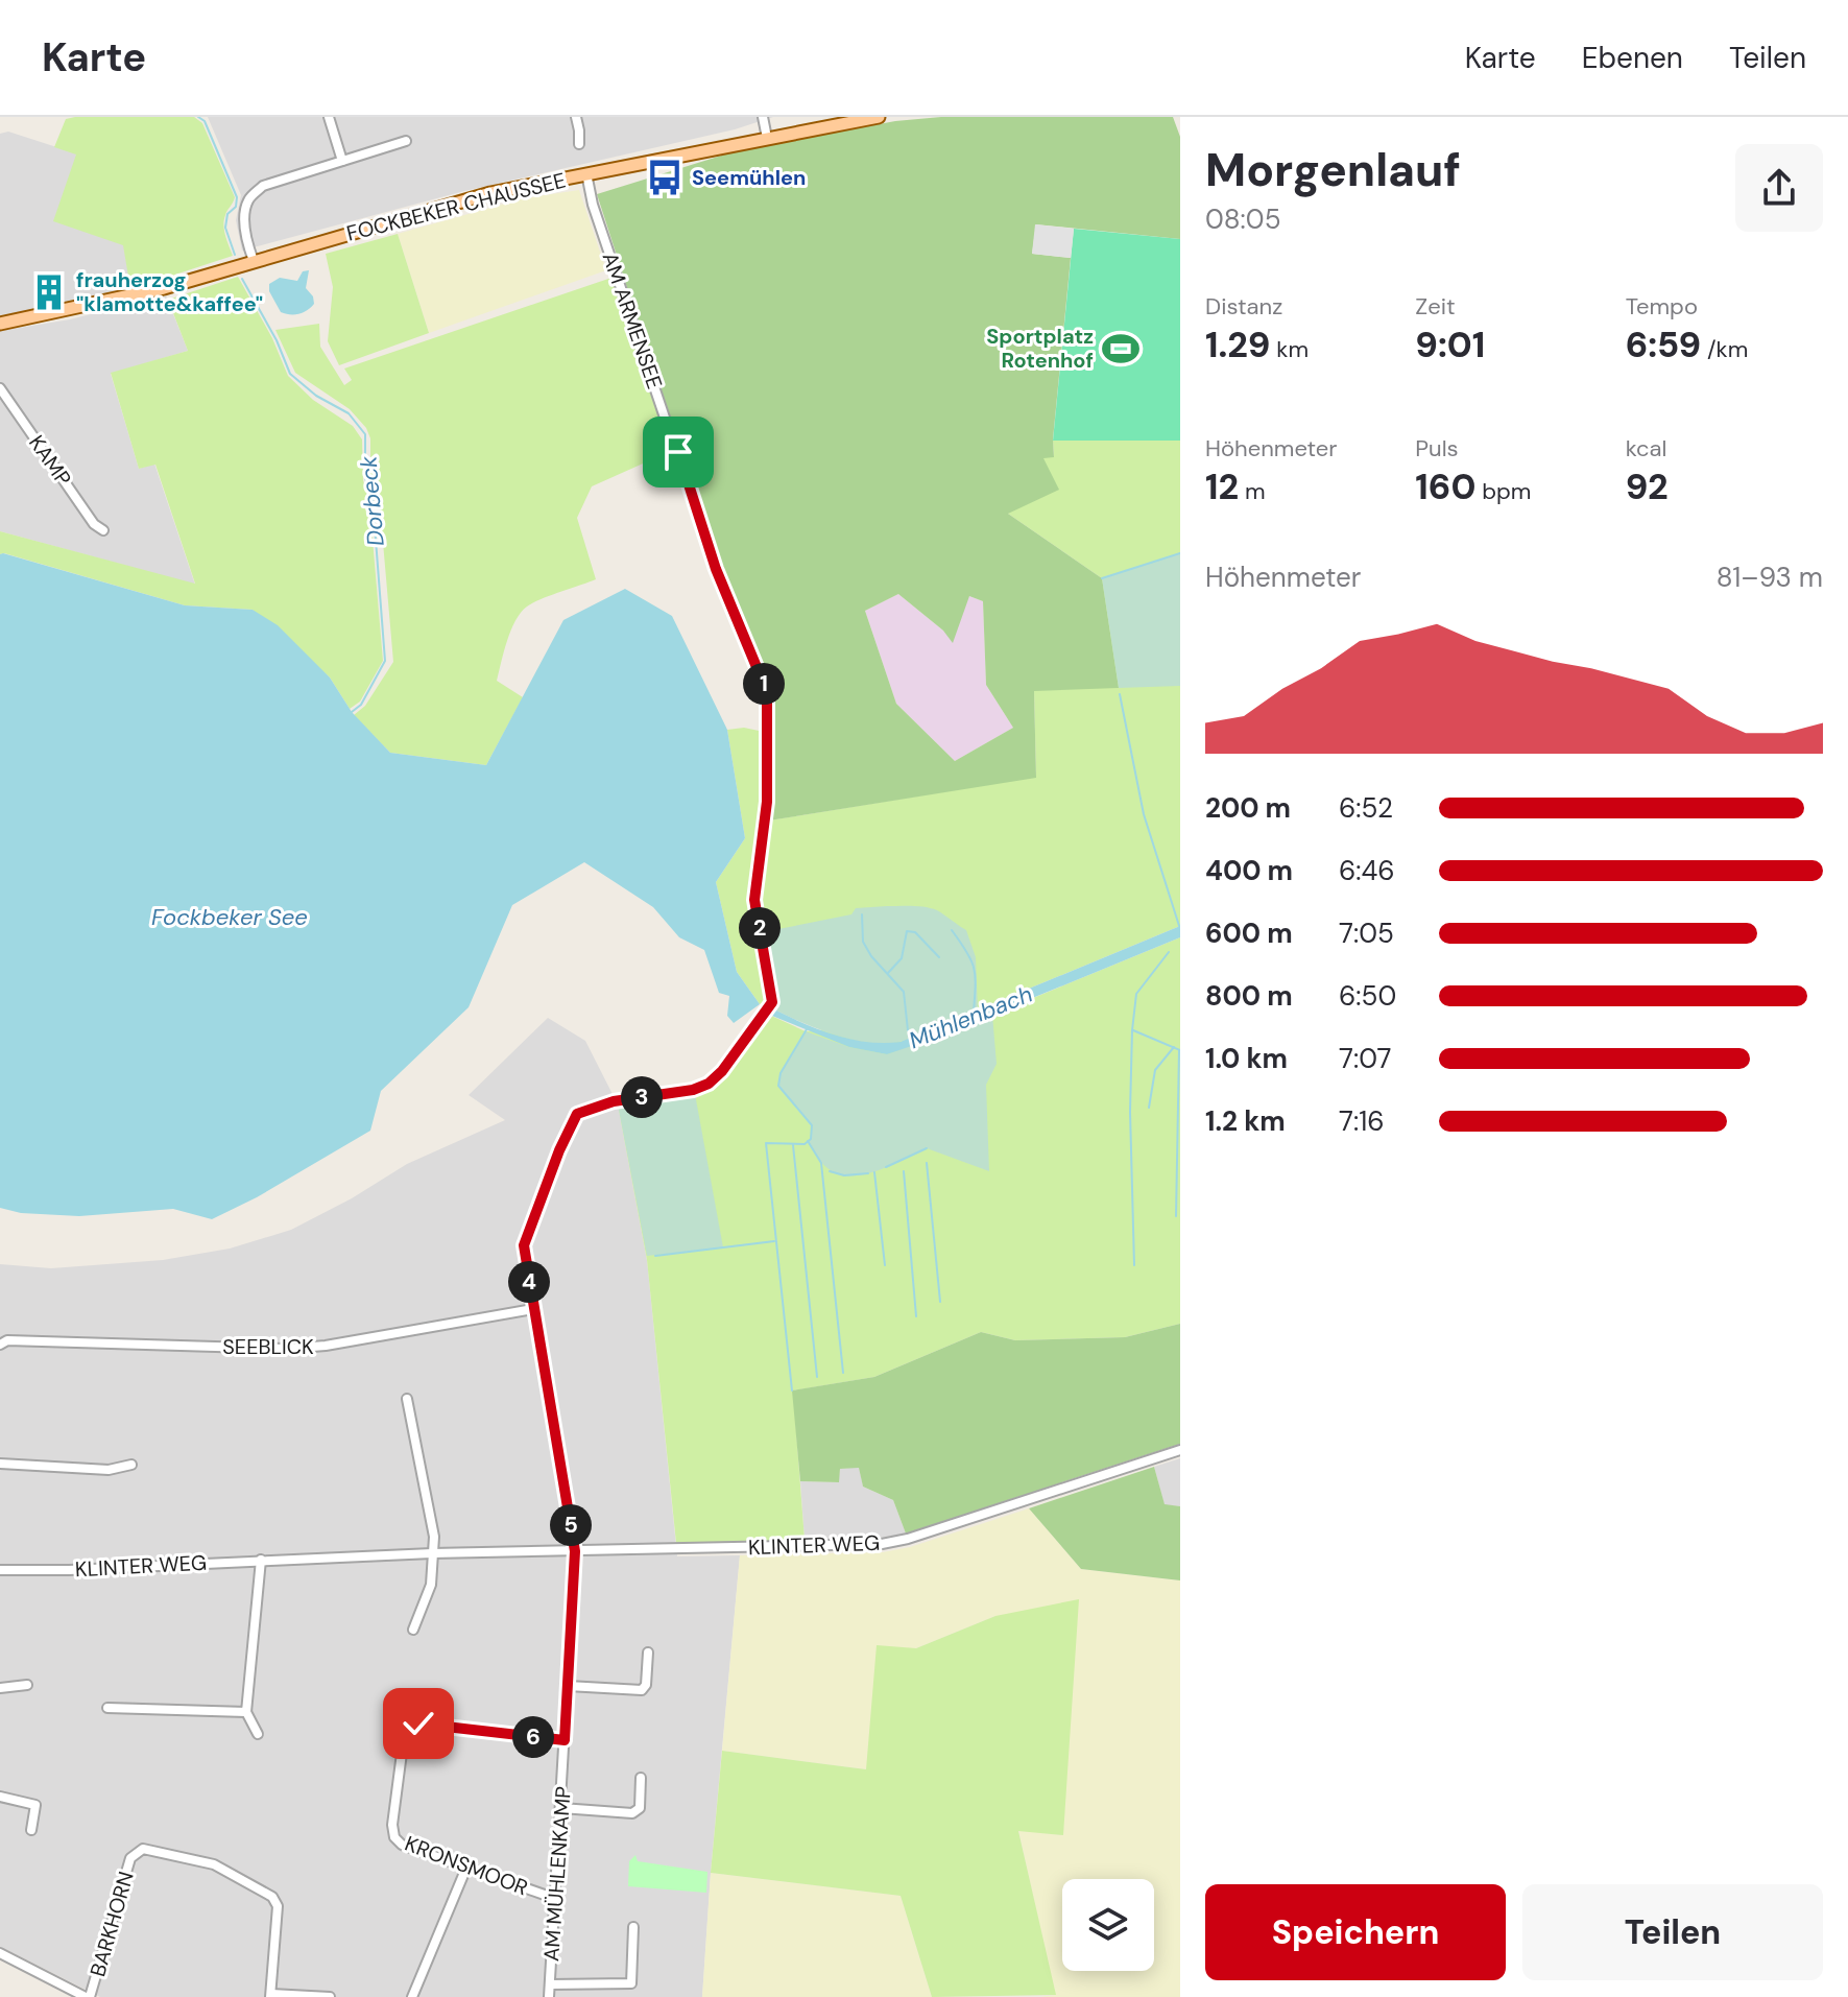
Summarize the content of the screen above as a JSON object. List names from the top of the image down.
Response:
{
  "streets": {
    "main road": ["FOCKBEKER CHAUSSEE"],
    "street": [
      "AM ARMENSEE",
      "KAMP",
      "SEEBLICK",
      "KLINTER WEG",
      "KRONSMOOR",
      "AM MÜHLENKAMP",
      "BARKHORN"
    ]
  },
  "crossings": [
    ["FOCKBEKER CHAUSSEE", "AM ARMENSEE"],
    ["AM ARMENSEE", "AM MÜHLENKAMP"],
    ["SEEBLICK", "AM MÜHLENKAMP"],
    ["KLINTER WEG", "AM MÜHLENKAMP"],
    ["KRONSMOOR", "AM MÜHLENKAMP"]
  ],
  "water": ["Dorbeck", "Fockbeker See", "Mühlenbach"],
  "places": {
    "bus stop": ["Seemühlen"],
    "building": ["frauherzog \"klamotte&kaffee\""],
    "sports": ["Sportplatz Rotenhof"]
  },
  "page": {
    "header": "Karte",
    "nav": ["Karte", "Ebenen", "Teilen"],
    "heading": ["Morgenlauf", "08:05"],
    "stats": [
      ["Distanz", "1.29 km"],
      ["Zeit", "9:01"],
      ["Tempo", "6:59 /km"],
      ["Höhenmeter", "12 m"],
      ["Puls", "160 bpm"],
      ["kcal", "92"]
    ],
    "chart": ["Höhenmeter", "81–93 m"],
    "pins": [
      "1",
      "2",
      "3",
      "4",
      "5",
      "6"
    ],
    "list": [
      {
        "name": "200 m",
        "note": "6:52"
      },
      {
        "name": "400 m",
        "note": "6:46"
      },
      {
        "name": "600 m",
        "note": "7:05"
      },
      {
        "name": "800 m",
        "note": "6:50"
      },
      {
        "name": "1.0 km",
        "note": "7:07"
      },
      {
        "name": "1.2 km",
        "note": "7:16"
      }
    ],
    "buttons": ["Speichern", "Teilen"]
  }
}
